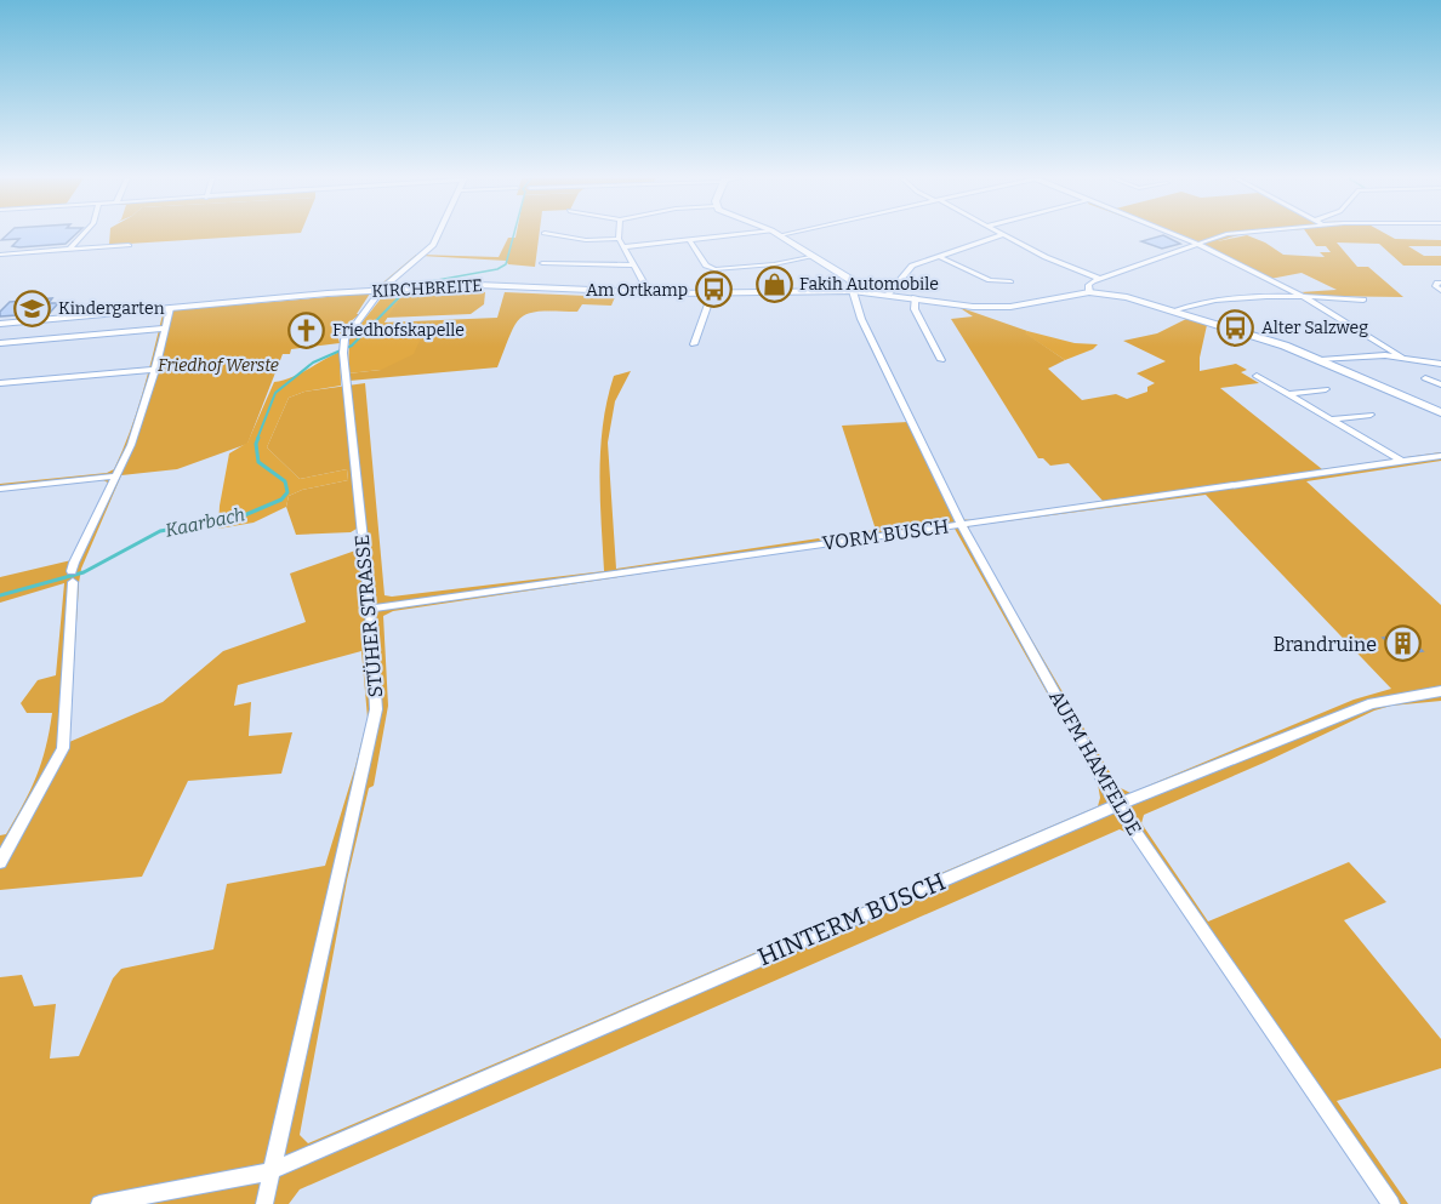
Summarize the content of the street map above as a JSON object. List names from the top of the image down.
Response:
{
  "streets": {
    "street": [
      "KIRCHBREITE",
      "VORM BUSCH",
      "STÜHER STRASSE",
      "AUFM HAMFELDE",
      "HINTERM BUSCH"
    ]
  },
  "crossings": [
    ["KIRCHBREITE", "STÜHER STRASSE"],
    ["KIRCHBREITE", "AUFM HAMFELDE"],
    ["VORM BUSCH", "STÜHER STRASSE"],
    ["VORM BUSCH", "AUFM HAMFELDE"],
    ["STÜHER STRASSE", "HINTERM BUSCH"],
    ["AUFM HAMFELDE", "HINTERM BUSCH"]
  ],
  "water": ["Kaarbach"],
  "parks": ["Friedhof Werste"],
  "places": {
    "shop": ["Fakih Automobile"],
    "bus stop": ["Am Ortkamp", "Alter Salzweg"],
    "school or university": ["Kindergarten"],
    "church": ["Friedhofskapelle"],
    "building": ["Brandruine"]
  }
}
